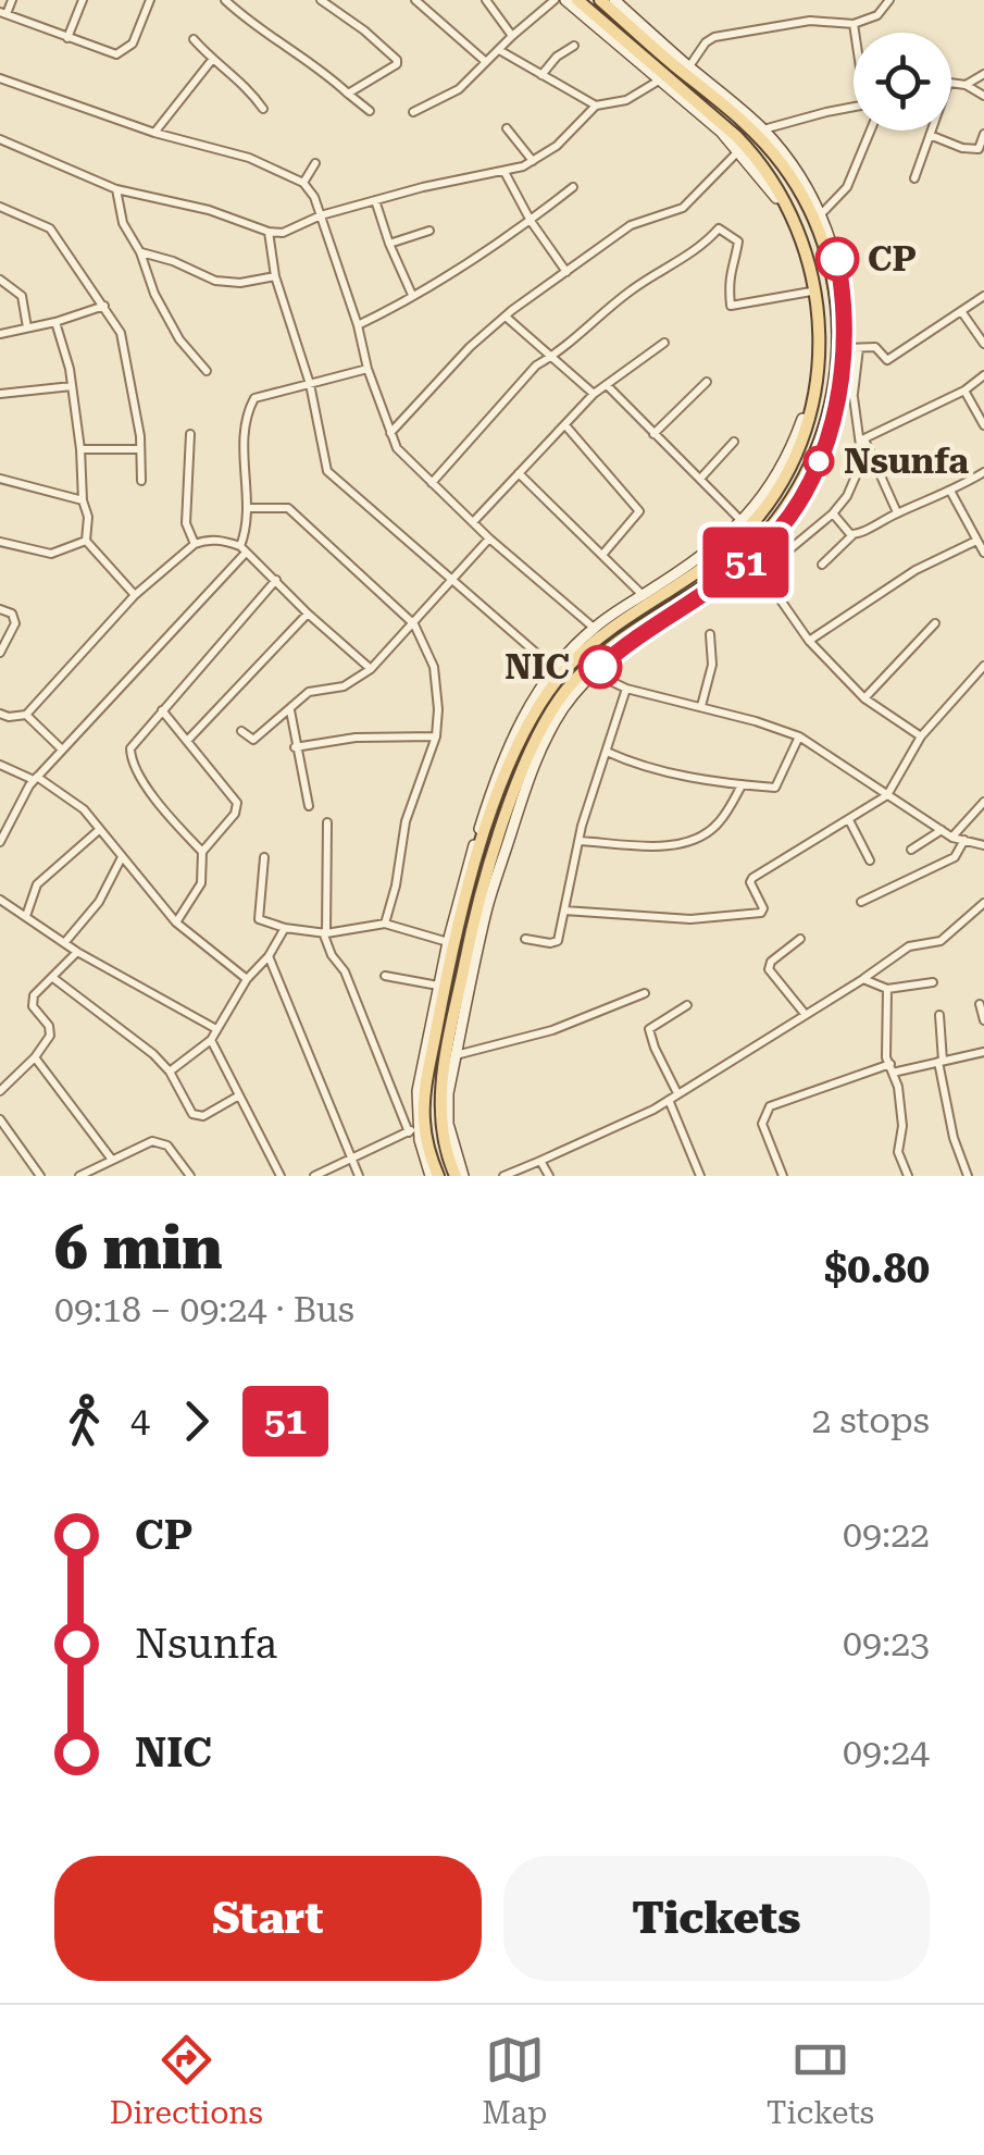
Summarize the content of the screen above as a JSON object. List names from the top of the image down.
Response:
{
  "places": ["CP", "Nsunfa", "NIC"],
  "lines": ["bus line 51"],
  "page": {
    "on_map": "51",
    "heading": ["6 min", "09:18 – 09:24 · Bus", "$0.80"],
    "legs": ["4", "51", "2 stops"],
    "list": [
      {
        "name": "CP",
        "value": "09:22"
      },
      {
        "name": "Nsunfa",
        "value": "09:23"
      },
      {
        "name": "NIC",
        "value": "09:24"
      }
    ],
    "buttons": ["Start", "Tickets"],
    "tabs": ["Directions", "Map", "Tickets"]
  }
}
